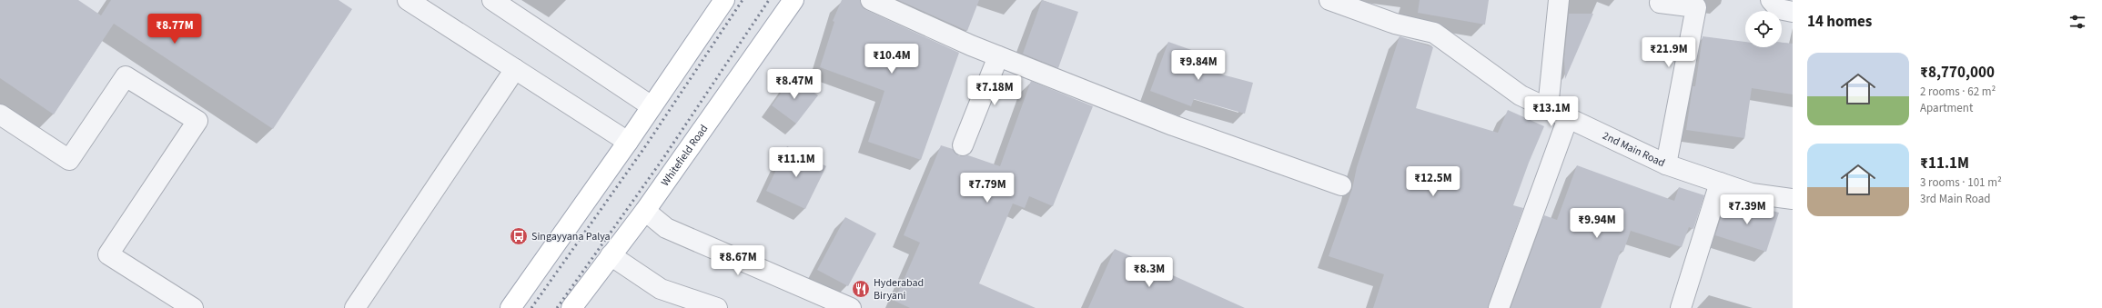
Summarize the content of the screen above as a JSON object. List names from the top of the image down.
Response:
{
  "streets": {
    "main road": ["Whitefield Road"],
    "street": ["2nd Main Road"]
  },
  "places": {
    "bus stop": ["Singayyana Palya"],
    "restaurant": ["Hyderabad Biryani"]
  },
  "page": {
    "heading": "14 homes",
    "price": [
      "₹8.77M",
      "₹21.9M",
      "₹10.4M",
      "₹9.84M",
      "₹8.47M",
      "₹7.18M",
      "₹13.1M",
      "₹11.1M",
      "₹12.5M",
      "₹7.79M",
      "₹7.39M",
      "₹9.94M",
      "₹8.67M",
      "₹8.3M"
    ],
    "list": [
      {
        "name": "₹8,770,000",
        "note": "2 rooms · 62 m² · Apartment"
      },
      {
        "name": "₹11.1M",
        "note": "3 rooms · 101 m² · 3rd Main Road"
      }
    ]
  }
}
